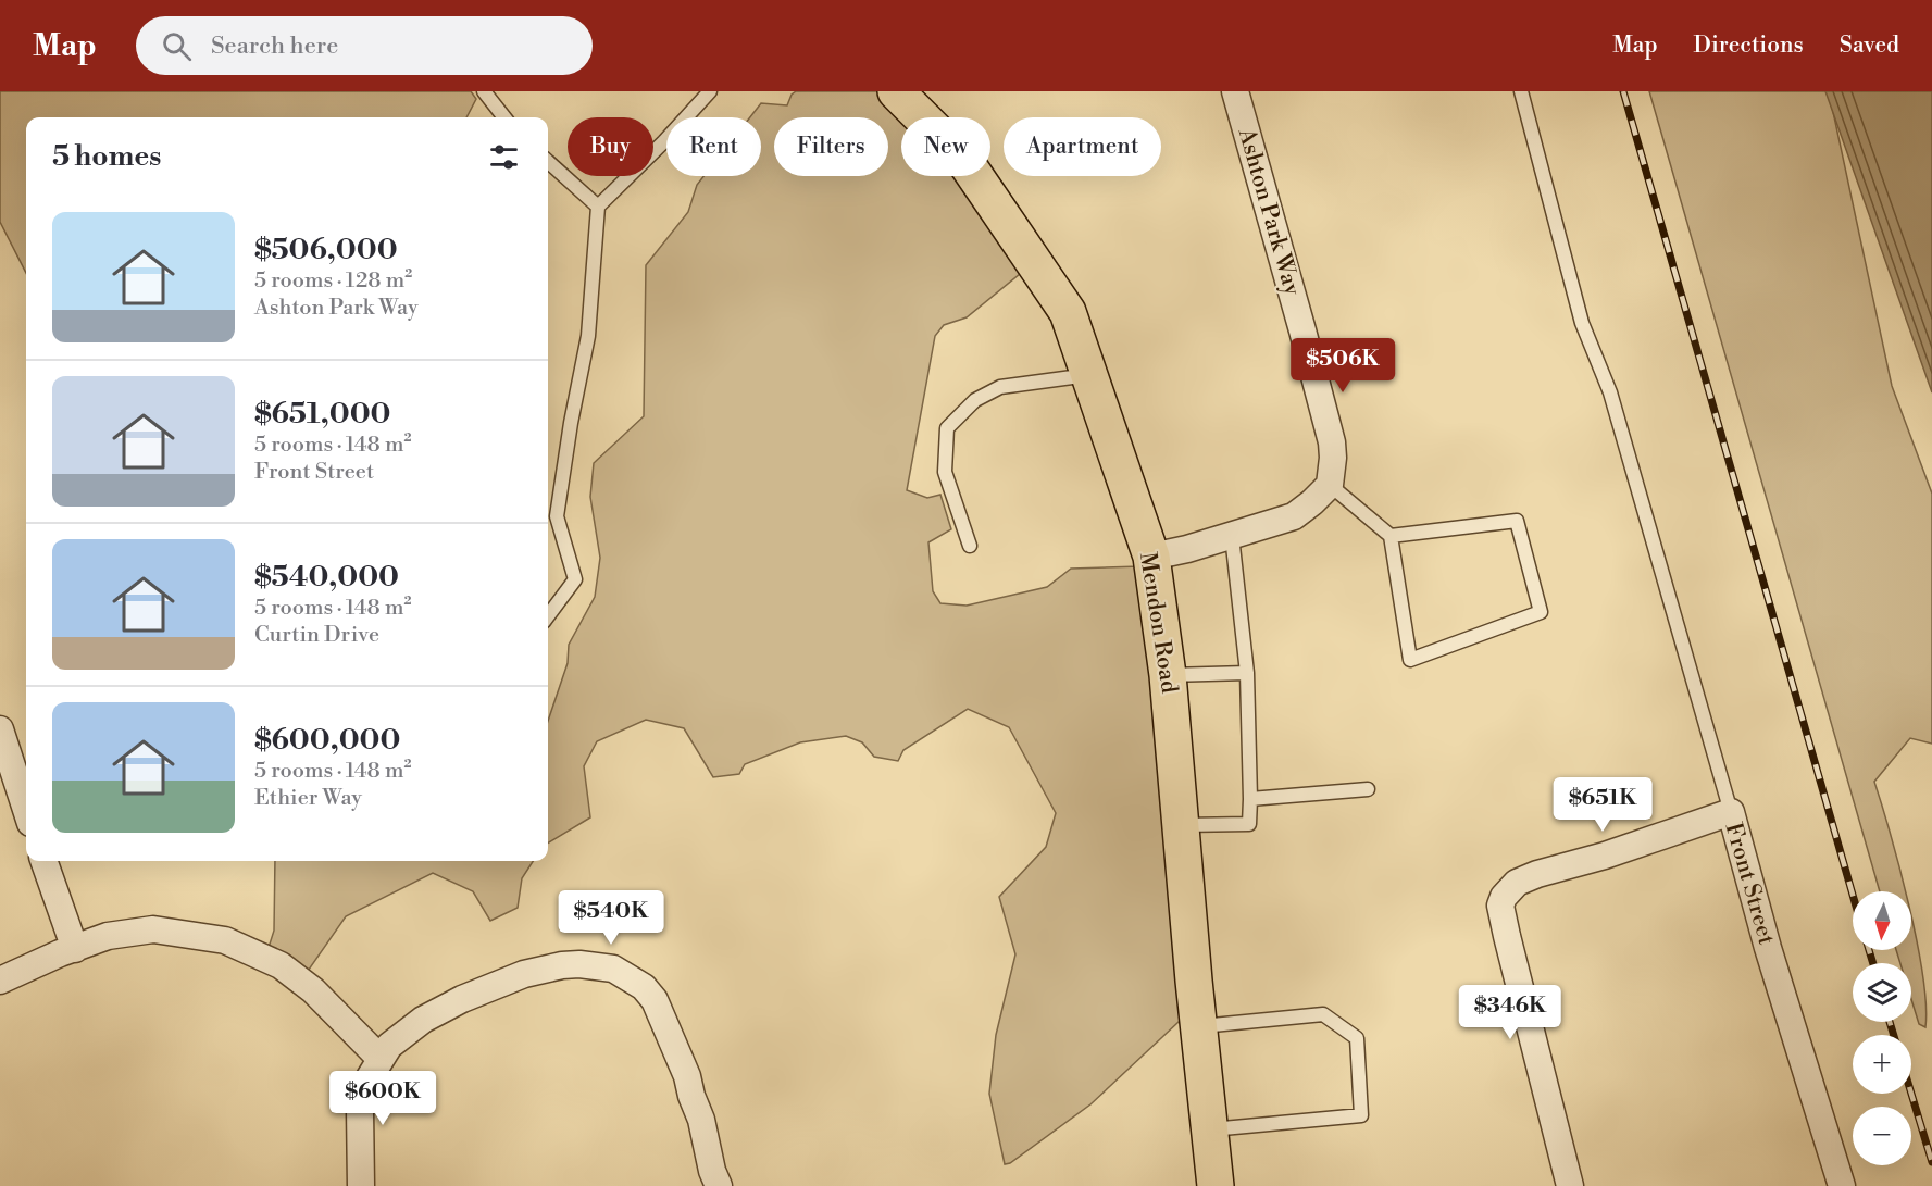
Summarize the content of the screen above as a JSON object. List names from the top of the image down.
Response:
{
  "streets": {
    "main road": ["Mendon Road"],
    "street": ["Ashton Park Way", "Front Street"]
  },
  "north": "bottom",
  "page": {
    "header": "Map",
    "search": "Search here",
    "nav": ["Map", "Directions", "Saved"],
    "chip": [
      "Buy",
      "Rent",
      "Filters",
      "New",
      "Apartment"
    ],
    "heading": "5 homes",
    "list": [
      {
        "name": "$506,000",
        "note": "5 rooms · 128 m² · Ashton Park Way"
      },
      {
        "name": "$651,000",
        "note": "5 rooms · 148 m² · Front Street"
      },
      {
        "name": "$540,000",
        "note": "5 rooms · 148 m² · Curtin Drive"
      },
      {
        "name": "$600,000",
        "note": "5 rooms · 148 m² · Ethier Way"
      }
    ],
    "price": [
      "$506K",
      "$651K",
      "$540K",
      "$346K",
      "$600K"
    ],
    "map_buttons": ["+", "−"]
  }
}
